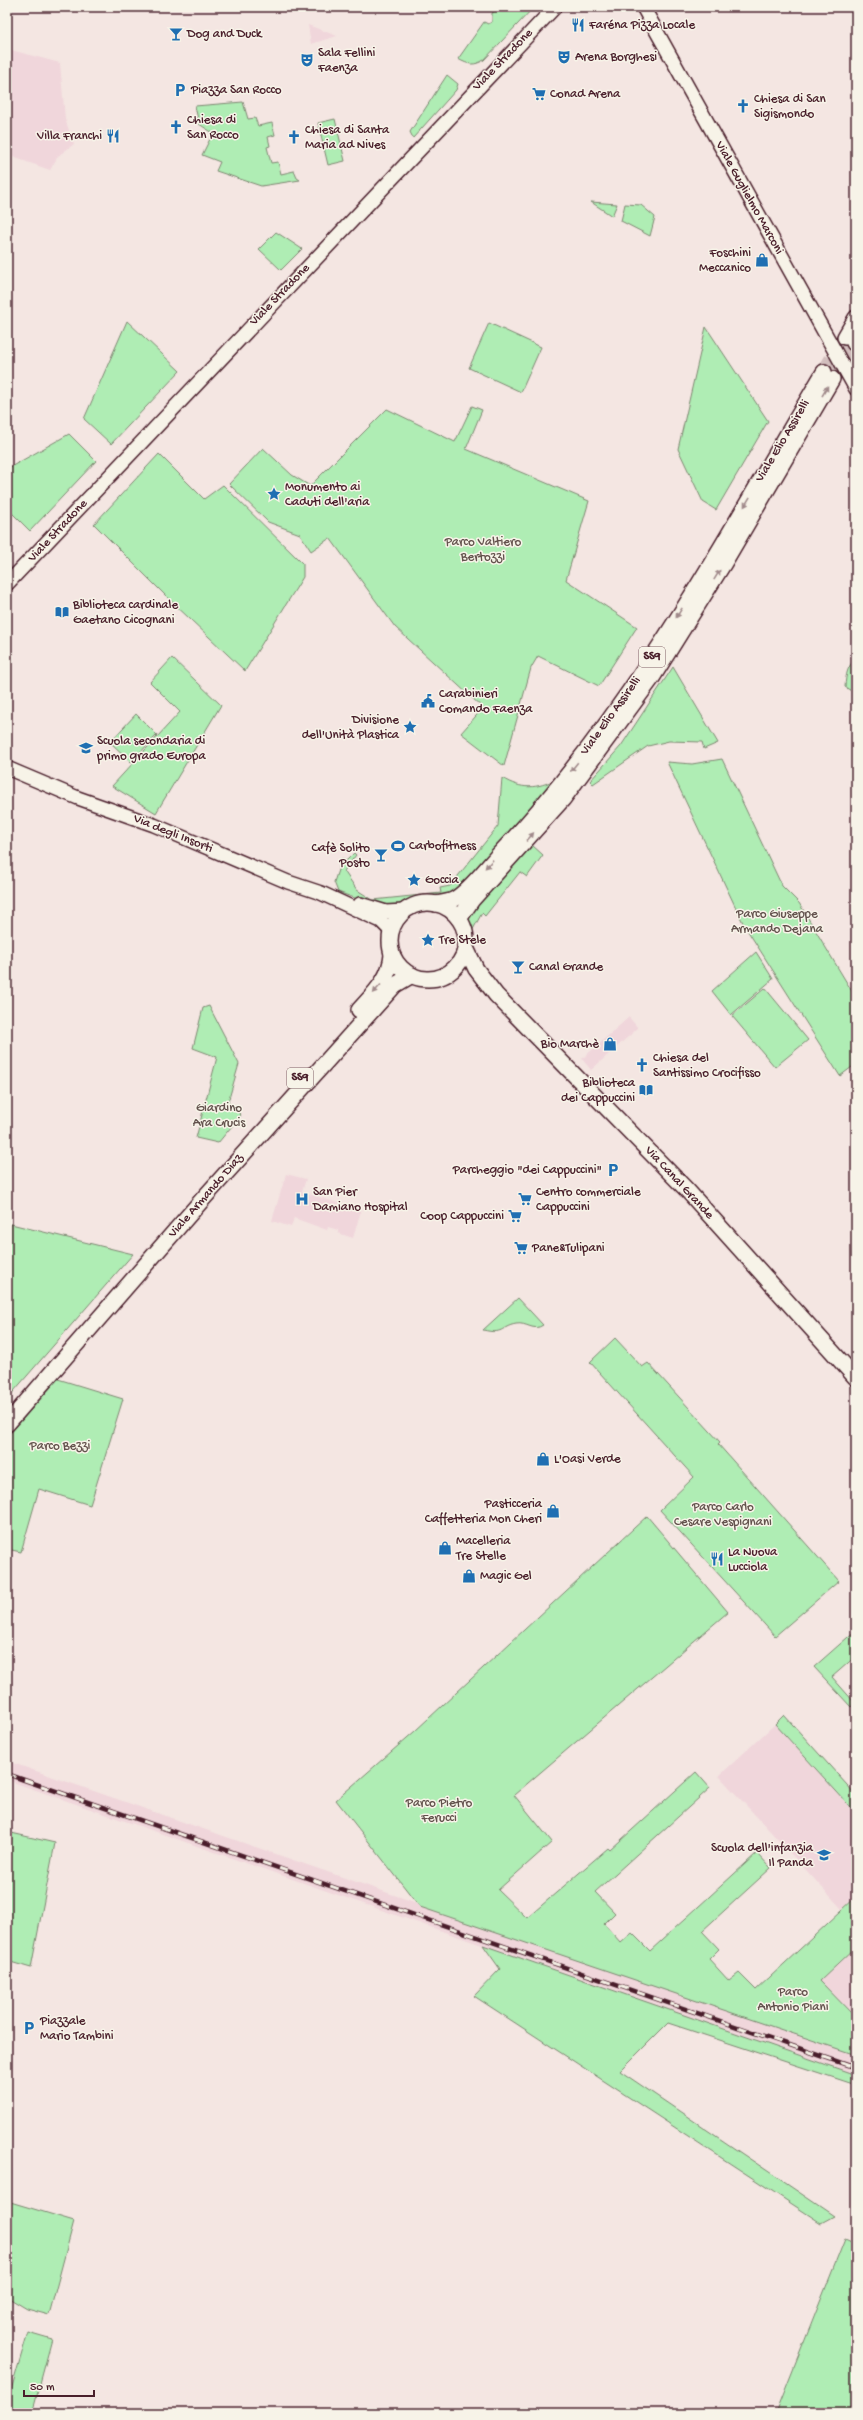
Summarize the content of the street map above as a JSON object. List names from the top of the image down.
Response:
{
  "streets": {
    "main road": [
      "Viale Elio Assirelli",
      "SS9",
      "Via Canal Grande",
      "Viale Armando Diaz"
    ],
    "street": ["Viale Stradone", "Viale Guglielmo Marconi", "Via degli Insorti"]
  },
  "crossings": [
    ["Viale Elio Assirelli", "SS9"],
    ["Viale Elio Assirelli", "Via degli Insorti"],
    ["Viale Elio Assirelli", "Via Canal Grande"],
    ["Viale Elio Assirelli", "Viale Armando Diaz"],
    ["SS9", "Via degli Insorti"],
    ["SS9", "Via Canal Grande"],
    ["SS9", "Viale Armando Diaz"],
    ["Via degli Insorti", "Via Canal Grande"],
    ["Via degli Insorti", "Viale Armando Diaz"],
    ["Via Canal Grande", "Viale Armando Diaz"]
  ],
  "parks": [
    "Parco Valtiero Bertozzi",
    "Parco Giuseppe Armando Dejana",
    "Giardino Ara Crucis",
    "Parco Bezzi",
    "Parco Carlo Cesare Vespignani",
    "Parco Pietro Ferucci",
    "Parco Antonio Piani"
  ],
  "places": {
    "restaurant": ["Faréna Pizza Locale", "Villa Franchi", "La Nuova Lucciola"],
    "bar": ["Dog and Duck", "Cafè Solito Posto", "Canal Grande"],
    "theatre": ["Arena Borghesi", "Sala Fellini Faenza"],
    "parking": ["Piazza San Rocco", "Parcheggio \"dei Cappuccini\"", "Piazzale Mario Tambini"],
    "supermarket": [
      "Conad Arena",
      "Centro commerciale Cappuccini",
      "Coop Cappuccini",
      "Pane&Tulipani"
    ],
    "church": [
      "Chiesa di San Sigismondo",
      "Chiesa di San Rocco",
      "Chiesa di Santa Maria ad Nives",
      "Chiesa del Santissimo Crocifisso"
    ],
    "shop": [
      "Foschini Meccanico",
      "Bio Marchè",
      "L'Oasi Verde",
      "Pasticceria Caffetteria Mon Cheri",
      "Macelleria Tre Stelle",
      "Magic Gel"
    ],
    "place": [
      "Monumento ai Caduti dell'aria",
      "Divisione dell'Unità Plastica",
      "Goccia",
      "Tre Stele"
    ],
    "library": ["Biblioteca cardinale Gaetano Cicognani", "Biblioteca dei Cappuccini"],
    "public building": ["Carabinieri Comando Faenza"],
    "school or university": ["Scuola secondaria di primo grado Europa", "Scuola dell'infanzia Il Panda"],
    "sports": ["Carbofitness"],
    "hospital": ["San Pier Damiano Hospital"]
  },
  "scale_bar": "50 m"
}
